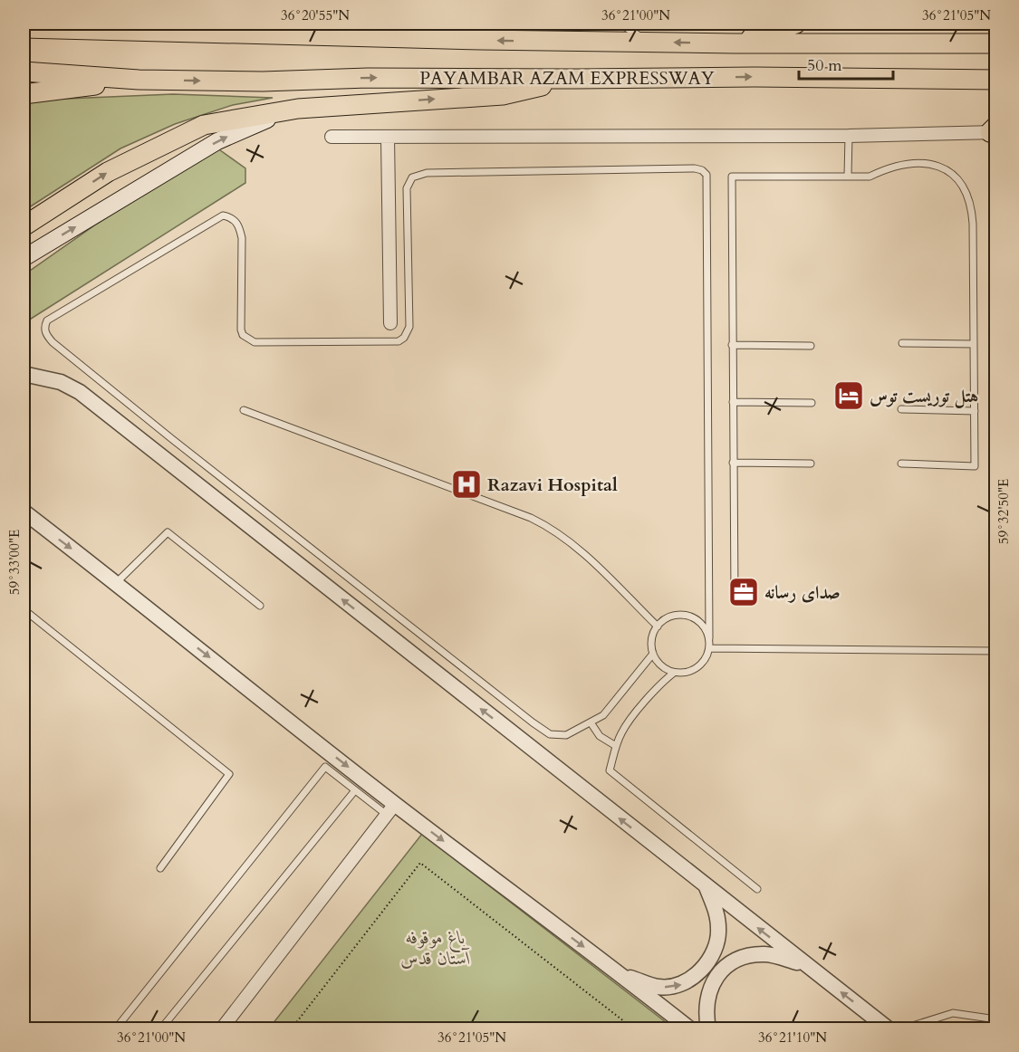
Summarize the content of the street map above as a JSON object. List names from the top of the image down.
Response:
{
  "streets": {
    "highway": ["PAYAMBAR AZAM EXPRESSWAY"]
  },
  "parks": ["باغ موقوفه آستان قدس"],
  "places": {
    "hotel": ["هتل توریست توس"],
    "hospital": ["Razavi Hospital"],
    "office": ["صدای رسانه"]
  },
  "scale_bar": "50 m",
  "coordinates": [
    "36°20'55\"N",
    "36°21'00\"N",
    "36°21'05\"N",
    "59°32'50\"E",
    "59°33'00\"E",
    "36°21'10\"N"
  ]
}
